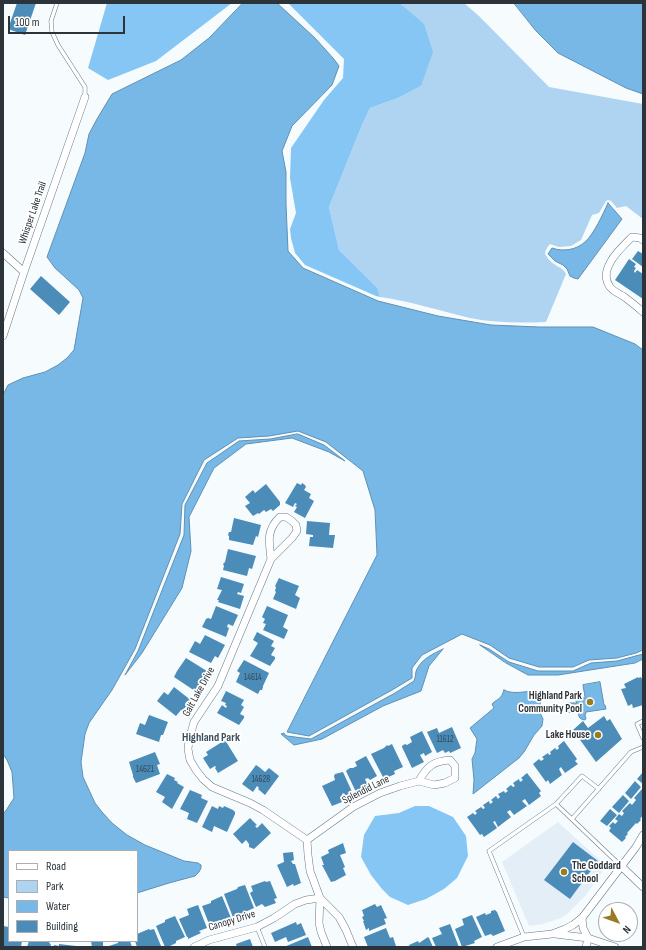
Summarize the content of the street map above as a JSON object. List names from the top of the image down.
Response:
{
  "streets": {
    "street": [
      "Whisper Lake Trail",
      "Galt Lake Drive",
      "Splendid Lane",
      "Canopy Drive"
    ]
  },
  "crossings": [
    ["Galt Lake Drive", "Splendid Lane"]
  ],
  "districts": ["Highland Park"],
  "places": ["Highland Park Community Pool", "Lake House", "The Goddard School"],
  "house_numbers": [
    "14614",
    "11612",
    "14621",
    "14628"
  ],
  "legend": [
    "Road",
    "Park",
    "Water",
    "Building"
  ],
  "scale_bar": "100 m",
  "north": "bottom right"
}
